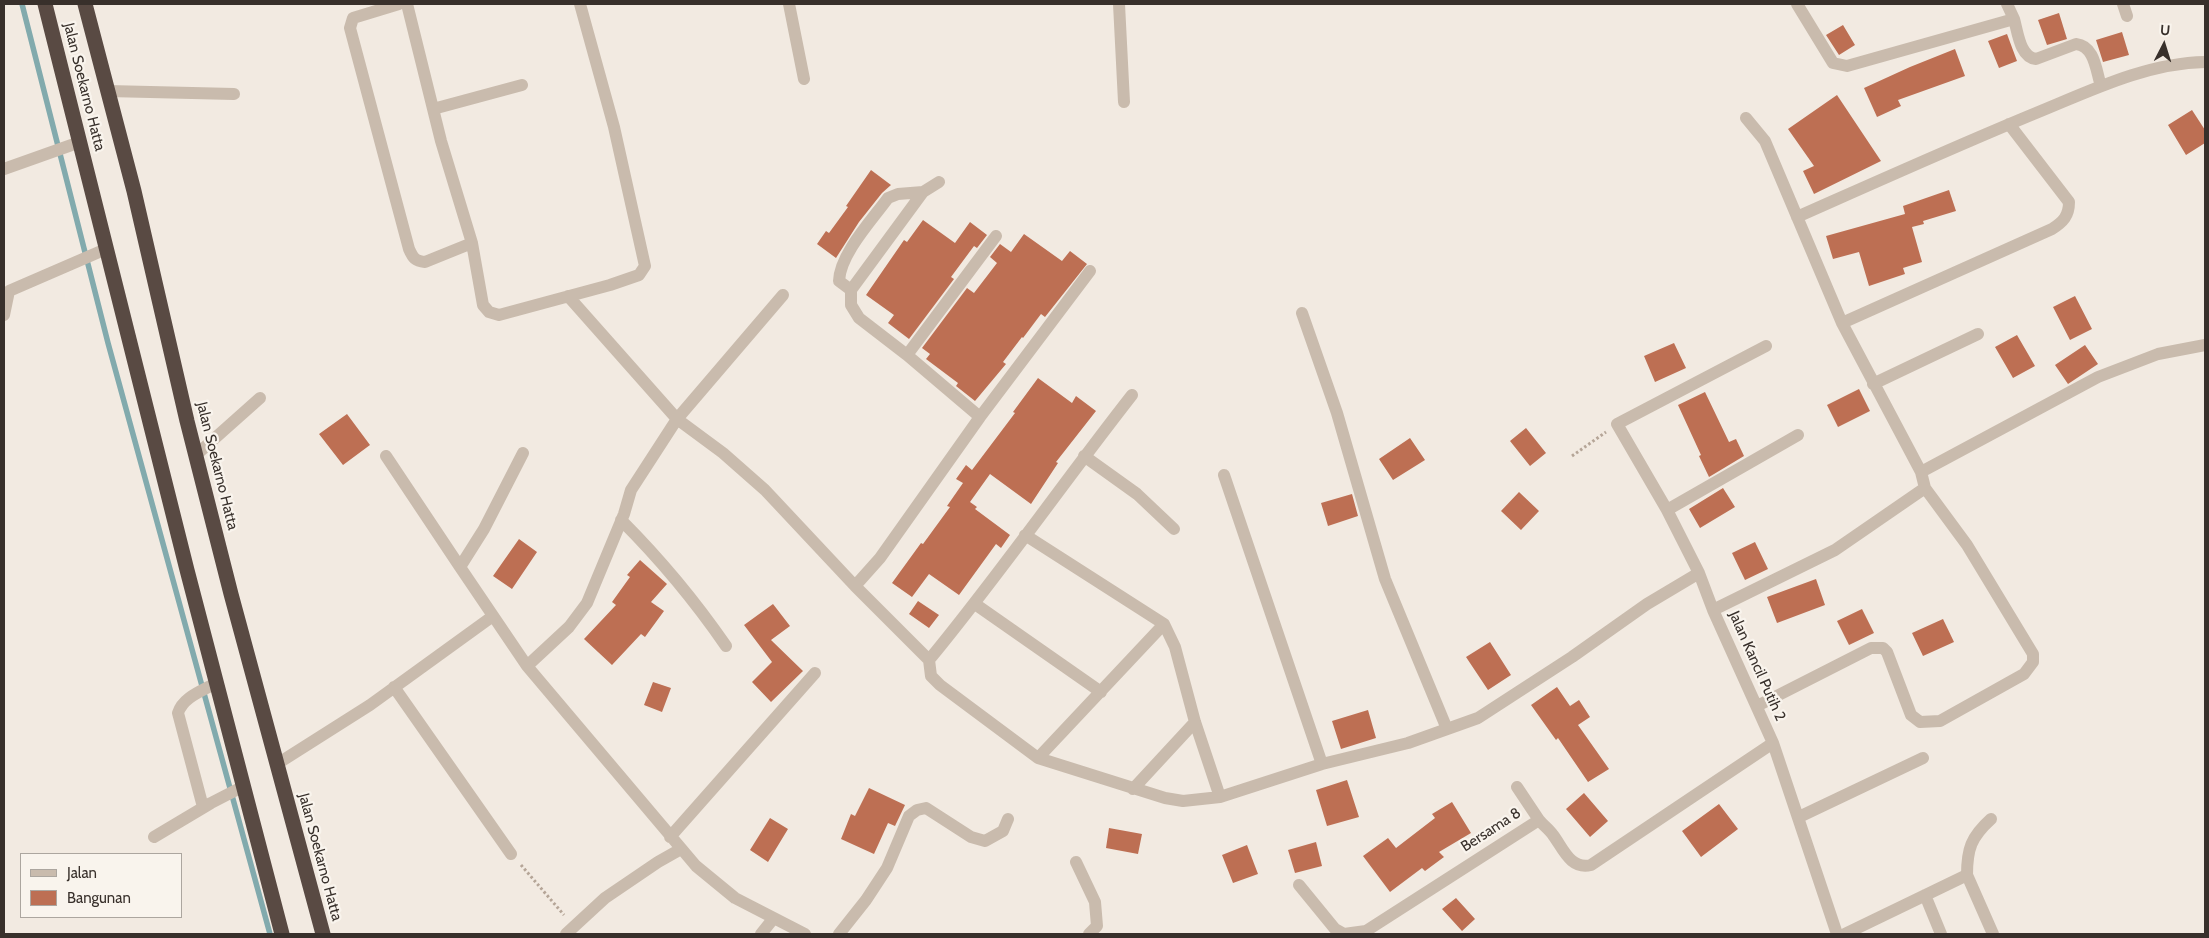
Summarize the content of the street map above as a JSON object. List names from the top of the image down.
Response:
{
  "streets": {
    "highway": ["Jalan Soekarno Hatta"],
    "street": ["Jalan Kancil Putih 2", "Bersama 8"]
  },
  "crossings": [
    ["Jalan Kancil Putih 2", "Bersama 8"]
  ],
  "legend": ["Jalan", "Bangunan"],
  "north": "top"
}
